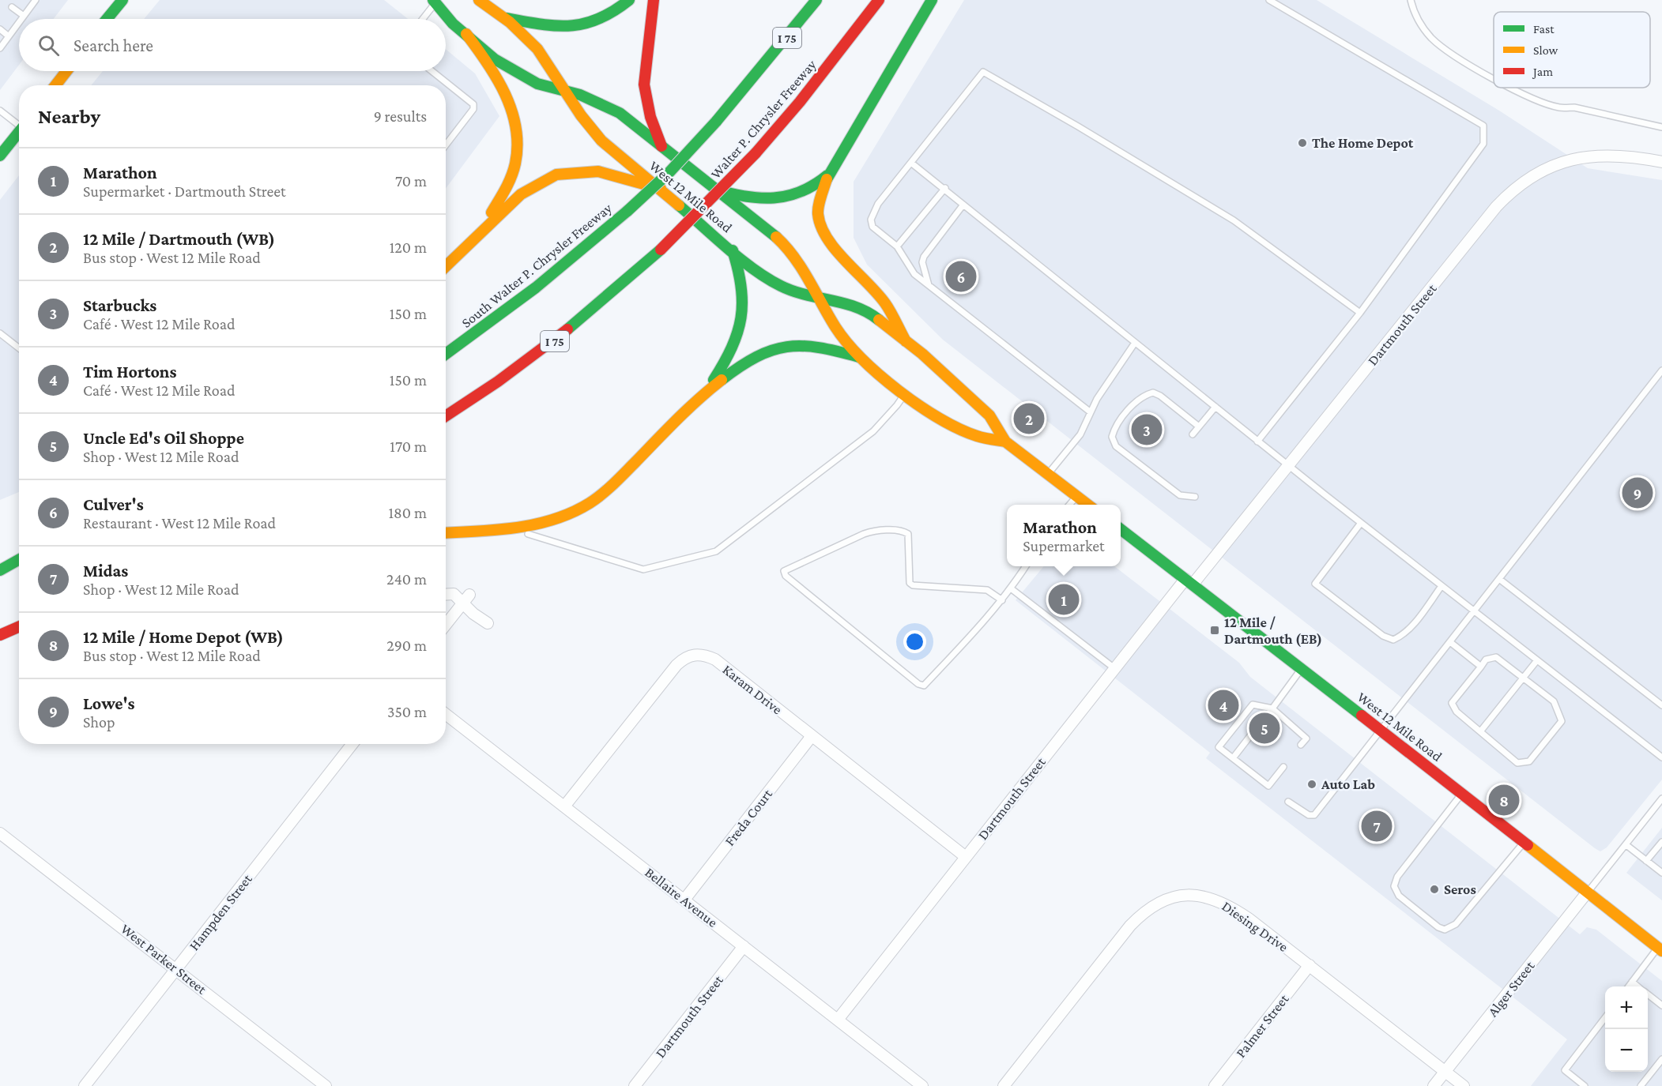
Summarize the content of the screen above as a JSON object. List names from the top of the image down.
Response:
{
  "streets": {
    "main road": [
      "I 75",
      "Walter P. Chrysler Freeway",
      "West 12 Mile Road",
      "South Walter P. Chrysler Freeway"
    ],
    "street": [
      "Dartmouth Street",
      "Karam Drive",
      "Freda Court",
      "Bellaire Avenue",
      "Hampden Street",
      "Diesing Drive",
      "West Parker Street",
      "Alger Street",
      "Palmer Street"
    ]
  },
  "crossings": [
    ["West 12 Mile Road", "Dartmouth Street"],
    ["West 12 Mile Road", "Alger Street"],
    ["Dartmouth Street", "Karam Drive"],
    ["Dartmouth Street", "Bellaire Avenue"],
    ["Karam Drive", "Freda Court"],
    ["Karam Drive", "Bellaire Avenue"],
    ["Freda Court", "Bellaire Avenue"],
    ["Hampden Street", "West Parker Street"],
    ["Diesing Drive", "Alger Street"],
    ["Diesing Drive", "Palmer Street"]
  ],
  "places": {
    "other": ["The Home Depot", "Auto Lab", "Seros"],
    "transit": ["12 Mile / Dartmouth (EB)"]
  },
  "legend": ["Fast", "Slow", "Jam"],
  "page": {
    "search": "Search here",
    "heading": ["Nearby", "9 results"],
    "list": [
      {
        "mark": "1",
        "name": "Marathon",
        "note": "Supermarket · Dartmouth Street",
        "value": "70 m"
      },
      {
        "mark": "2",
        "name": "12 Mile / Dartmouth (WB)",
        "note": "Bus stop · West 12 Mile Road",
        "value": "120 m"
      },
      {
        "mark": "3",
        "name": "Starbucks",
        "note": "Café · West 12 Mile Road",
        "value": "150 m"
      },
      {
        "mark": "4",
        "name": "Tim Hortons",
        "note": "Café · West 12 Mile Road",
        "value": "150 m"
      },
      {
        "mark": "5",
        "name": "Uncle Ed's Oil Shoppe",
        "note": "Shop · West 12 Mile Road",
        "value": "170 m"
      },
      {
        "mark": "6",
        "name": "Culver's",
        "note": "Restaurant · West 12 Mile Road",
        "value": "180 m"
      },
      {
        "mark": "7",
        "name": "Midas",
        "note": "Shop · West 12 Mile Road",
        "value": "240 m"
      },
      {
        "mark": "8",
        "name": "12 Mile / Home Depot (WB)",
        "note": "Bus stop · West 12 Mile Road",
        "value": "290 m"
      },
      {
        "mark": "9",
        "name": "Lowe's",
        "note": "Shop",
        "value": "350 m"
      }
    ],
    "pins": [
      "6",
      "2",
      "3",
      "9",
      "1",
      "4",
      "5",
      "8",
      "7"
    ],
    "popup": ["Marathon", "Supermarket"],
    "map_buttons": ["+", "−"]
  }
}
